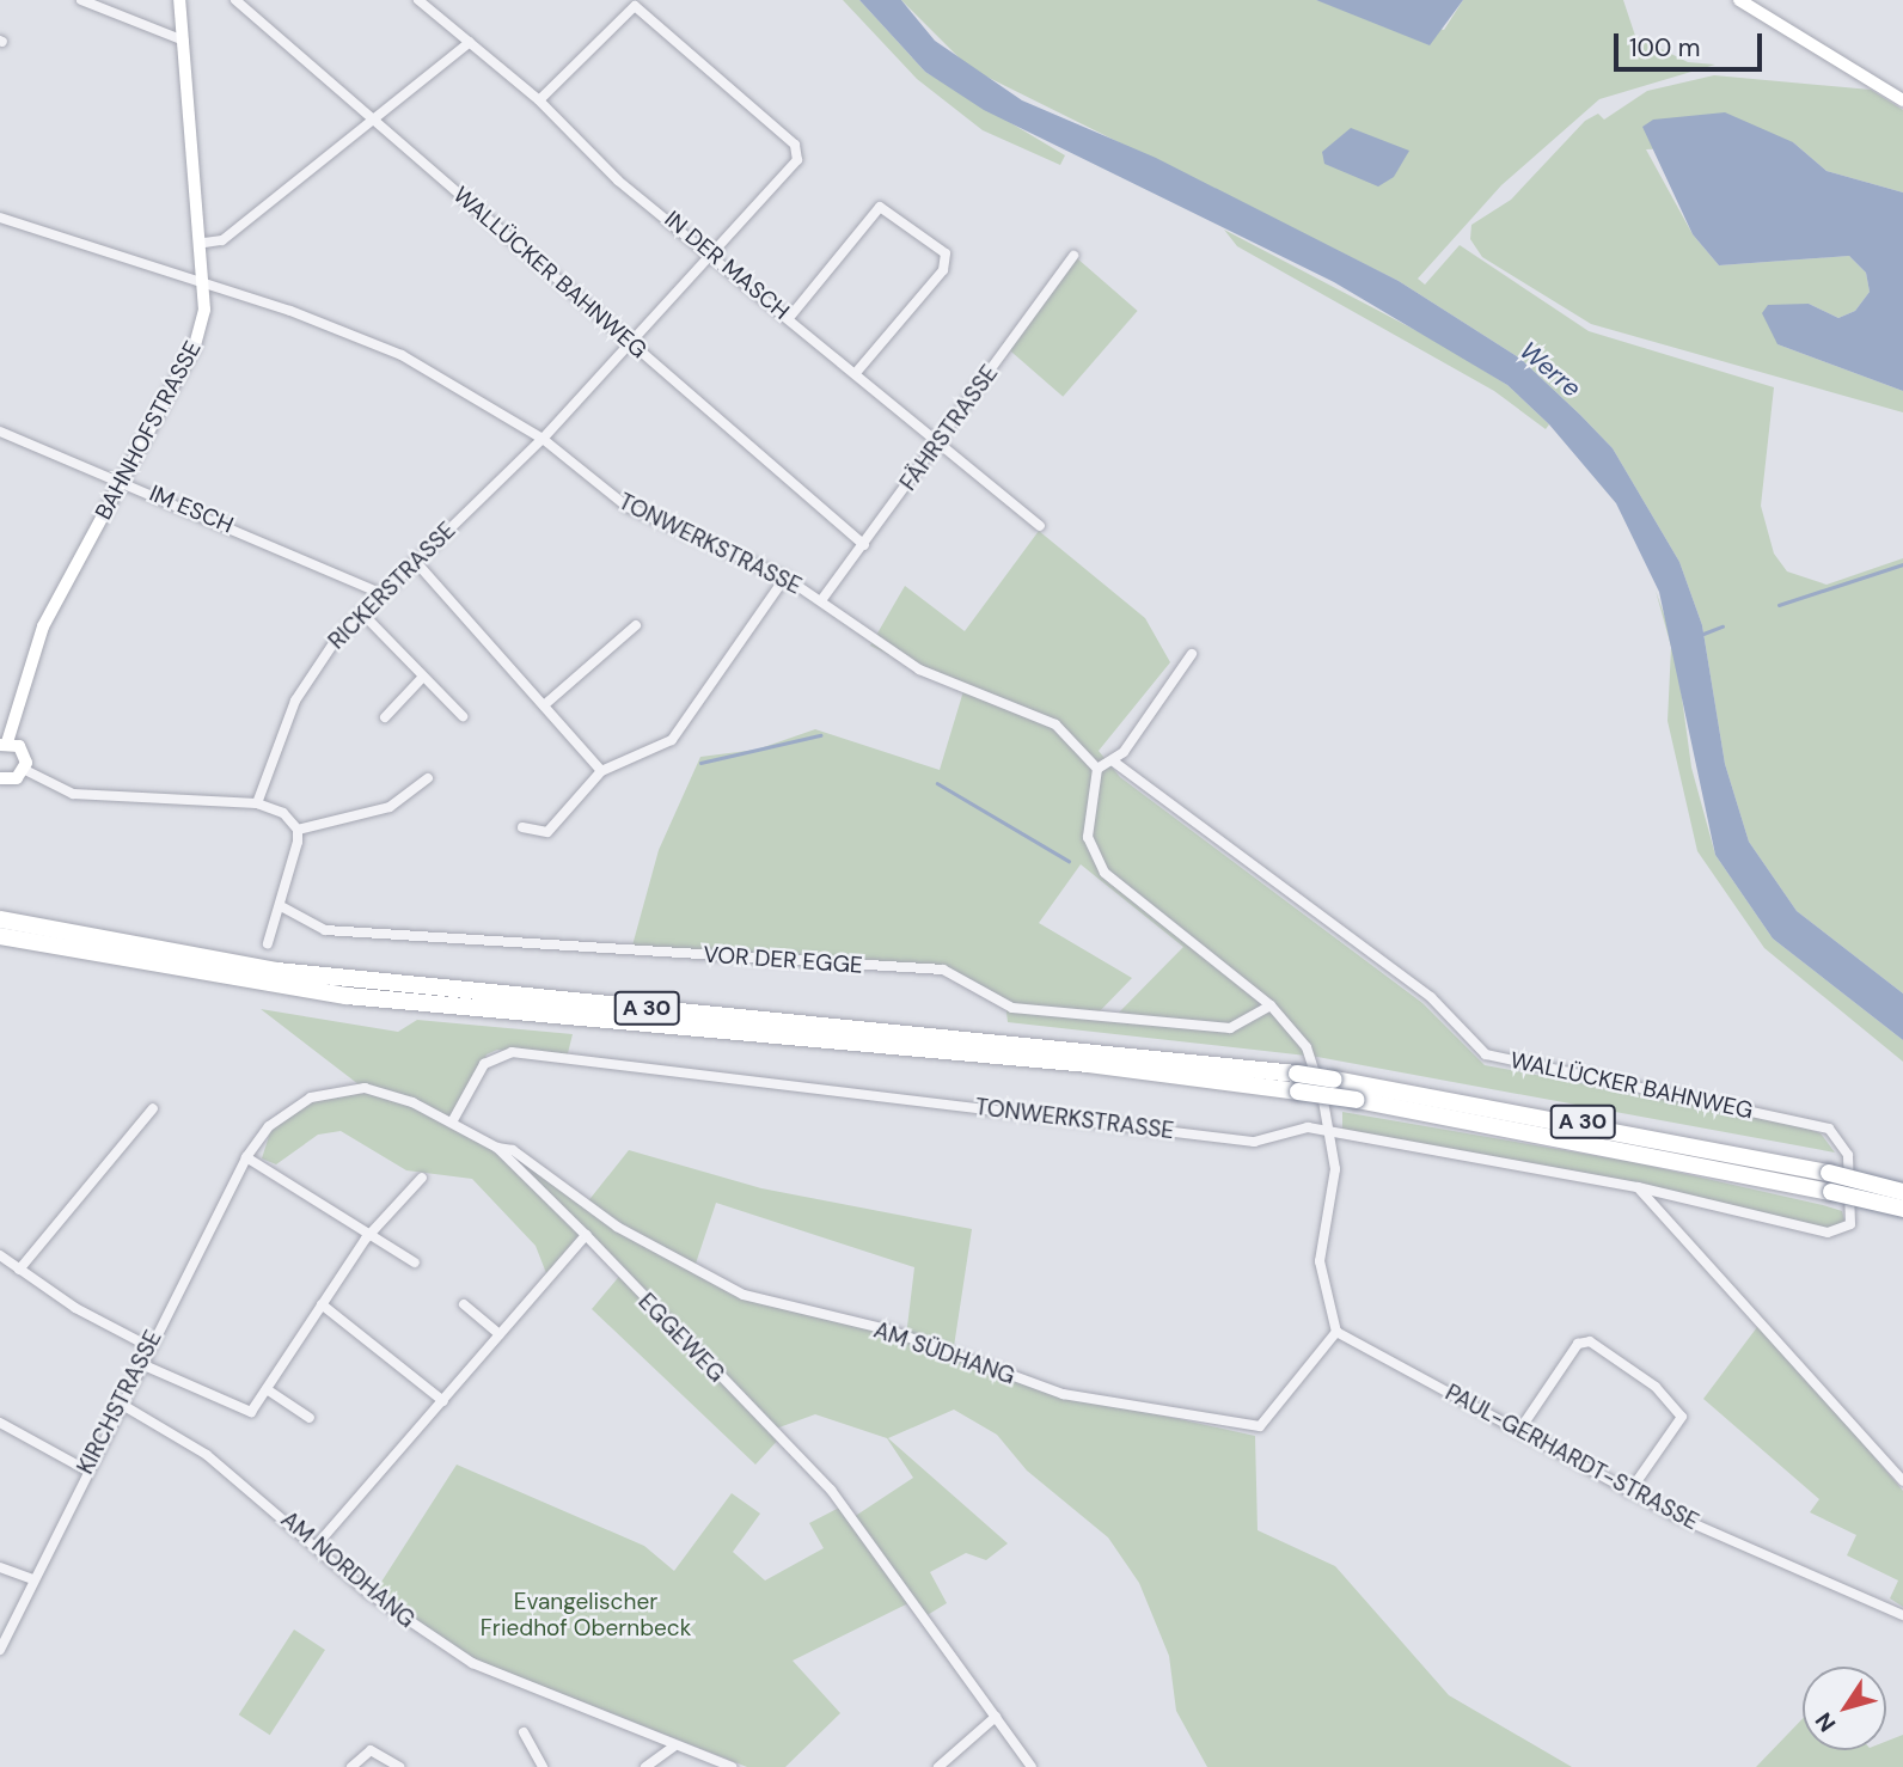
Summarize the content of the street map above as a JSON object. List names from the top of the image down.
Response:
{
  "streets": {
    "highway": ["A 30"],
    "street": [
      "IN DER MASCH",
      "WALLÜCKER BAHNWEG",
      "FÄHRSTRASSE",
      "BAHNHOFSTRASSE",
      "IM ESCH",
      "TONWERKSTRASSE",
      "RICKERSTRASSE",
      "VOR DER EGGE",
      "EGGEWEG",
      "AM SÜDHANG",
      "KIRCHSTRASSE",
      "PAUL-GERHARDT-STRASSE",
      "AM NORDHANG"
    ]
  },
  "crossings": [
    ["IN DER MASCH", "FÄHRSTRASSE"],
    ["IN DER MASCH", "RICKERSTRASSE"],
    ["WALLÜCKER BAHNWEG", "FÄHRSTRASSE"],
    ["WALLÜCKER BAHNWEG", "TONWERKSTRASSE"],
    ["WALLÜCKER BAHNWEG", "RICKERSTRASSE"],
    ["FÄHRSTRASSE", "TONWERKSTRASSE"],
    ["BAHNHOFSTRASSE", "IM ESCH"],
    ["BAHNHOFSTRASSE", "TONWERKSTRASSE"],
    ["IM ESCH", "RICKERSTRASSE"],
    ["TONWERKSTRASSE", "RICKERSTRASSE"],
    ["TONWERKSTRASSE", "EGGEWEG"],
    ["EGGEWEG", "AM SÜDHANG"],
    ["EGGEWEG", "KIRCHSTRASSE"],
    ["AM SÜDHANG", "PAUL-GERHARDT-STRASSE"],
    ["KIRCHSTRASSE", "AM NORDHANG"]
  ],
  "water": ["Werre"],
  "parks": ["Evangelischer Friedhof Obernbeck"],
  "scale_bar": "100 m",
  "north": "bottom left"
}
